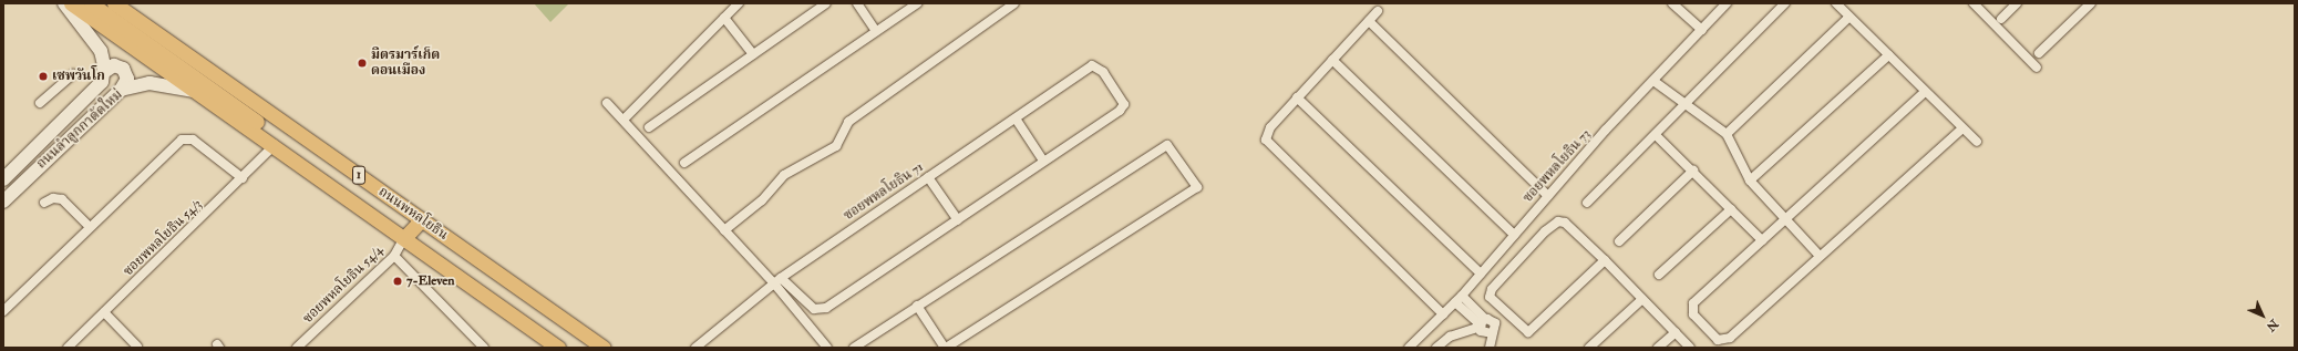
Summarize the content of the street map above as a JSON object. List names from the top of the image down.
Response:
{
  "streets": {
    "main road": ["ถนนลำลูกกาตัดใหม่", "1", "ถนนพหลโยธิน"],
    "street": [
      "ซอยพหลโยธิน 73",
      "ซอยพหลโยธิน 71",
      "ซอยพหลโยธิน 54/3",
      "ซอยพหลโยธิน 54/4"
    ]
  },
  "crossings": [
    ["ถนนลำลูกกาตัดใหม่", "ถนนพหลโยธิน"],
    ["ถนนพหลโยธิน", "ซอยพหลโยธิน 54/3"],
    ["ถนนพหลโยธิน", "ซอยพหลโยธิน 54/4"]
  ],
  "places": ["มิตรมาร์เก็ต ดอนเมือง", "เซพวันโก", "7-Eleven"],
  "north": "bottom right"
}
